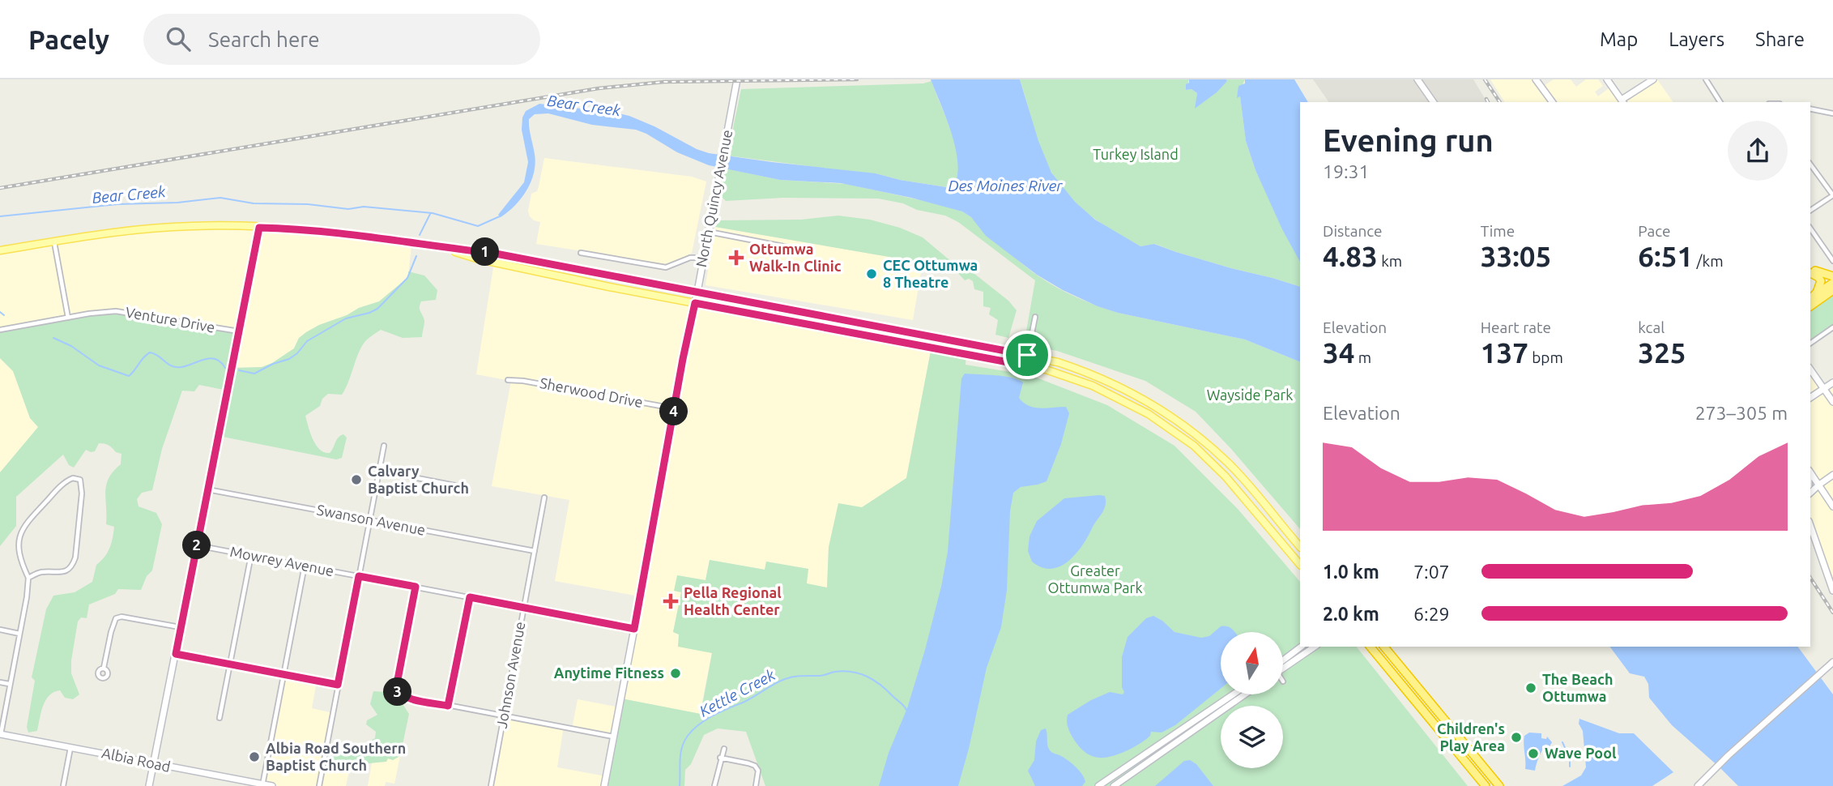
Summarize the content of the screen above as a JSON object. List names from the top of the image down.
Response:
{
  "streets": {
    "main road": ["North Quincy Avenue", "Albia Road"],
    "street": [
      "Venture Drive",
      "Sherwood Drive",
      "Swanson Avenue",
      "Mowrey Avenue",
      "Johnson Avenue"
    ]
  },
  "crossings": [
    ["North Quincy Avenue", "Sherwood Drive"],
    ["North Quincy Avenue", "Mowrey Avenue"],
    ["Swanson Avenue", "Johnson Avenue"],
    ["Mowrey Avenue", "Johnson Avenue"]
  ],
  "water": ["Bear Creek", "Des Moines River", "Kettle Creek"],
  "parks": ["Turkey Island", "Wayside Park", "Greater Ottumwa Park"],
  "places": {
    "health": ["Ottumwa Walk-In Clinic", "Pella Regional Health Center"],
    "other": [
      "CEC Ottumwa 8 Theatre",
      "Calvary Baptist Church",
      "Anytime Fitness",
      "The Beach Ottumwa",
      "Children's Play Area",
      "Wave Pool",
      "Albia Road Southern Baptist Church"
    ]
  },
  "north": "top",
  "page": {
    "header": "Pacely",
    "search": "Search here",
    "nav": ["Map", "Layers", "Share"],
    "heading": ["Evening run", "19:31"],
    "stats": [
      ["Distance", "4.83 km"],
      ["Time", "33:05"],
      ["Pace", "6:51 /km"],
      ["Elevation", "34 m"],
      ["Heart rate", "137 bpm"],
      ["kcal", "325"]
    ],
    "pins": [
      "1",
      "4",
      "2",
      "3"
    ],
    "chart": ["Elevation", "273–305 m"],
    "list": [
      {
        "name": "1.0 km",
        "note": "7:07"
      },
      {
        "name": "2.0 km",
        "note": "6:29"
      }
    ]
  }
}
